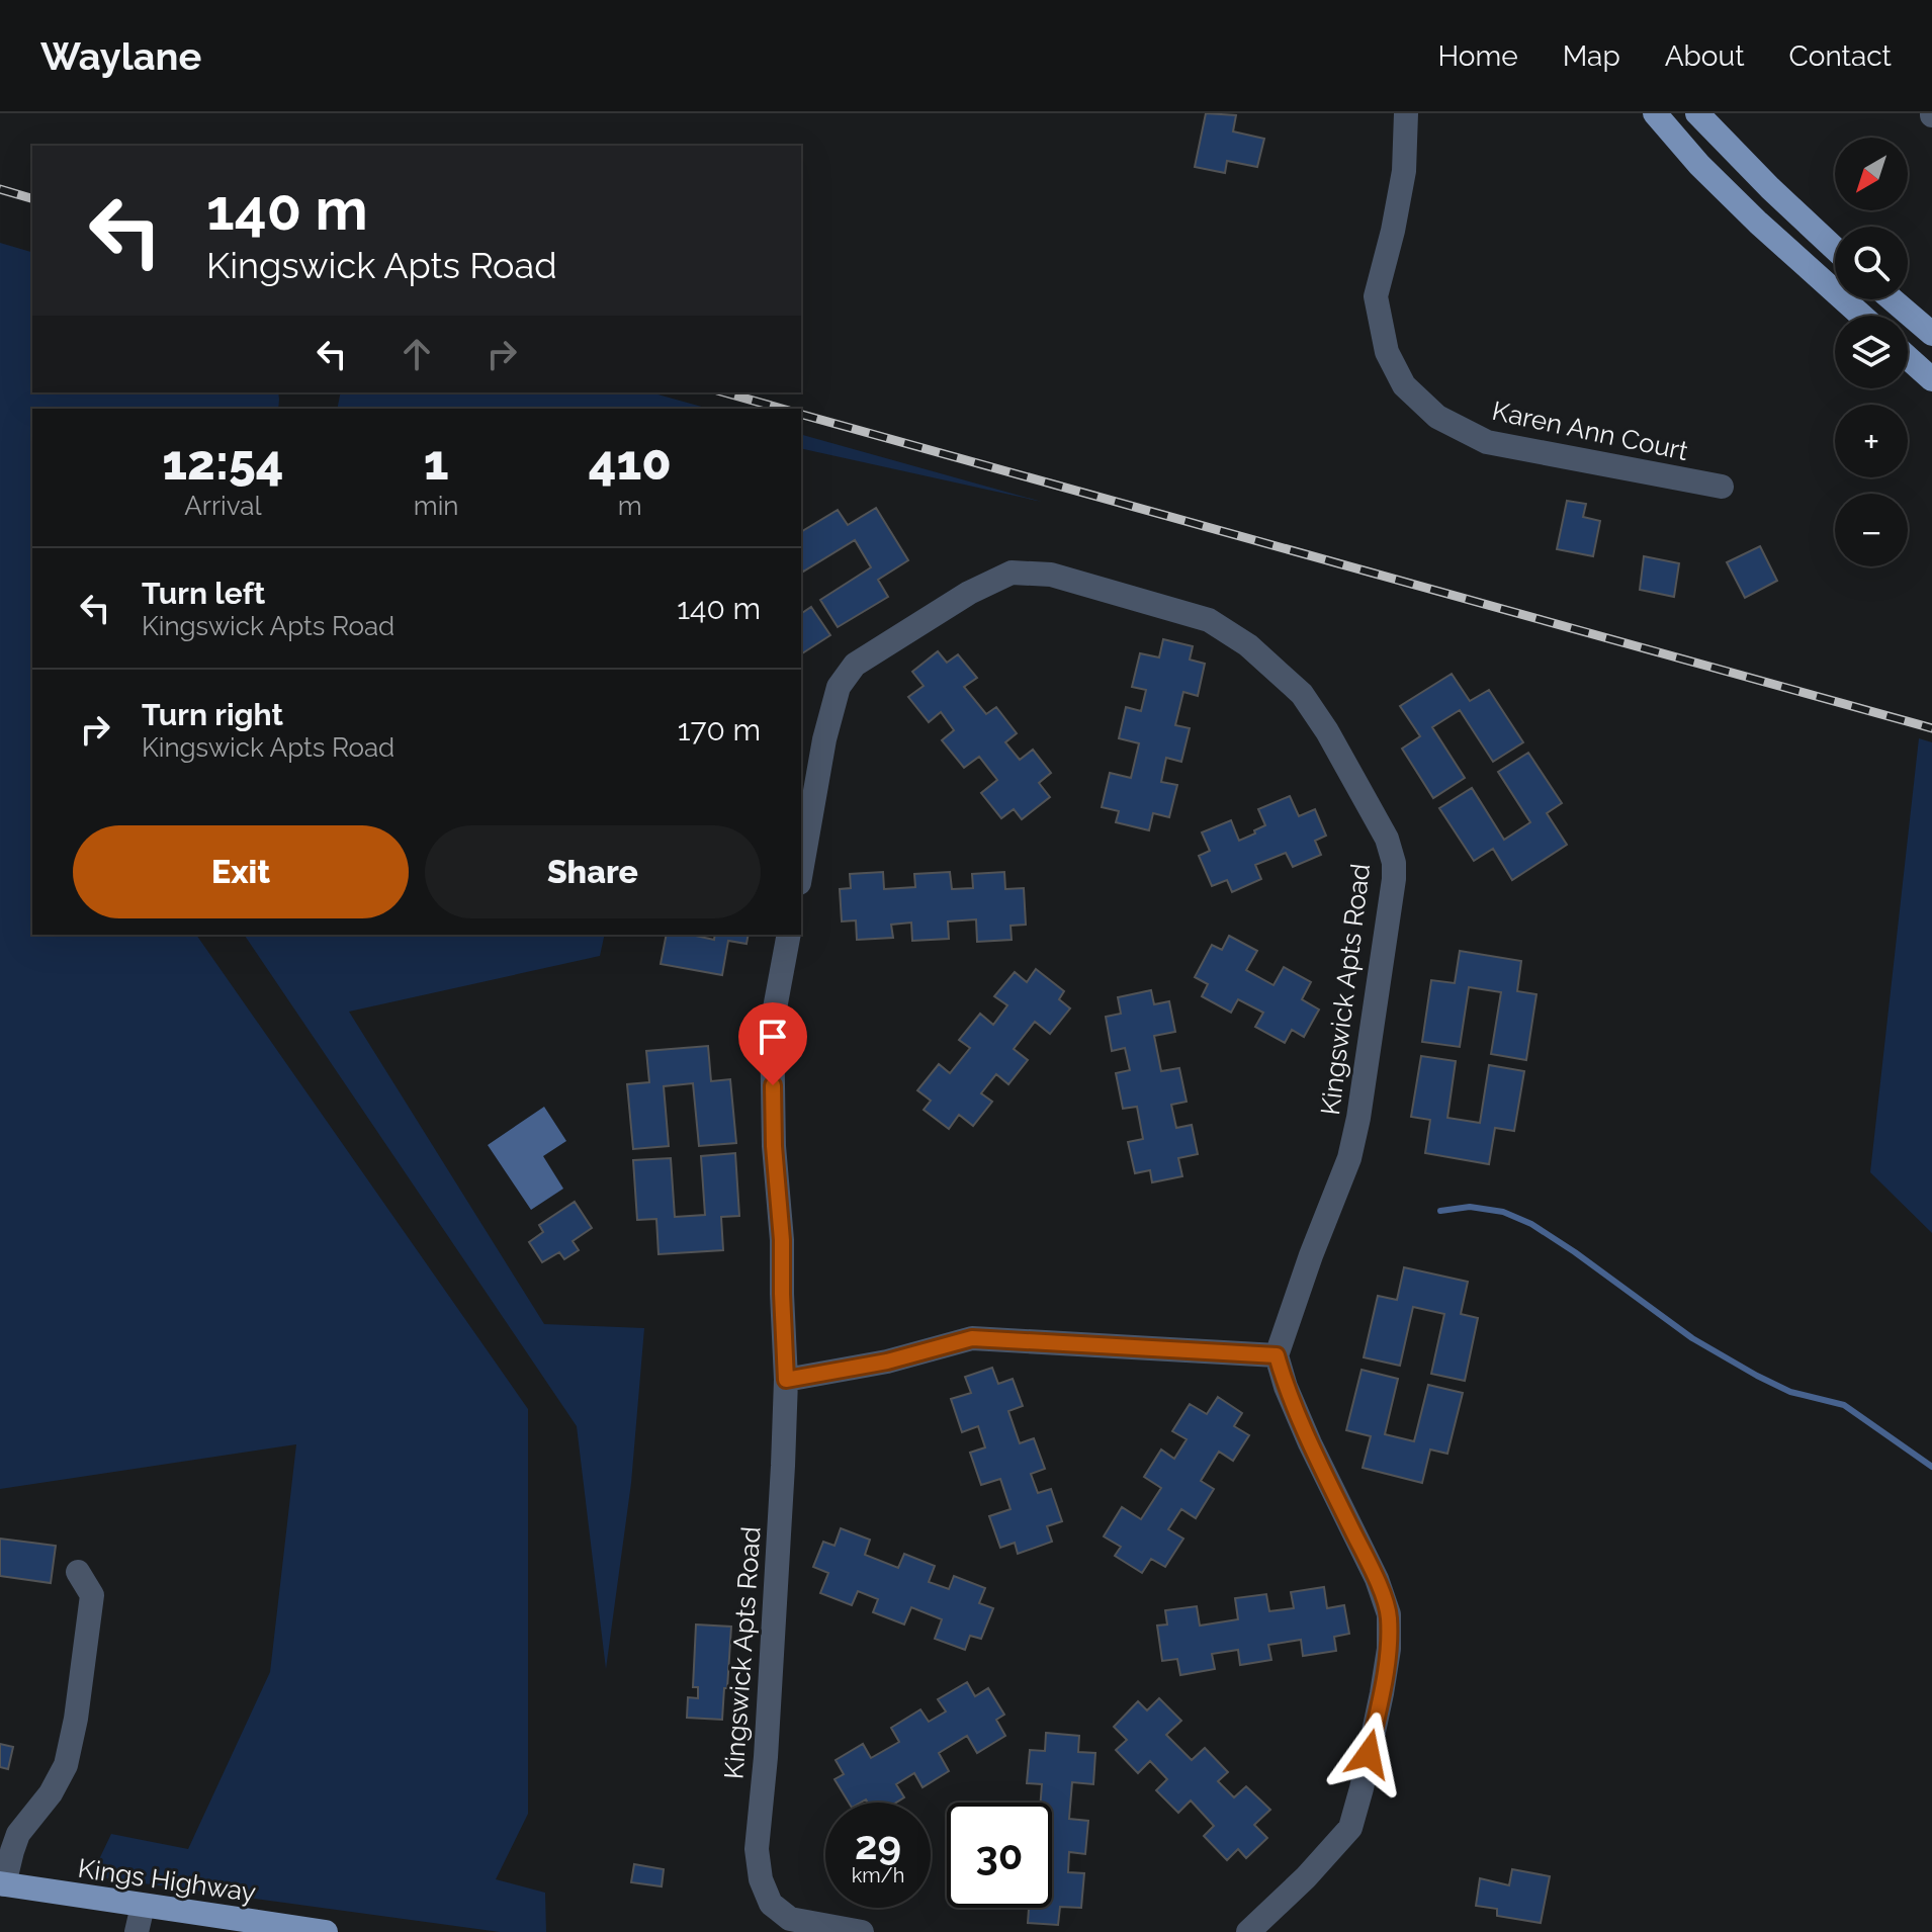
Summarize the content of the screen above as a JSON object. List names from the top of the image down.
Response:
{
  "streets": {
    "main road": ["Kings Highway"],
    "street": ["Karen Ann Court", "Kingswick Apts Road"]
  },
  "north": "bottom left",
  "page": {
    "header": "Waylane",
    "nav": [
      "Home",
      "Map",
      "About",
      "Contact"
    ],
    "map_buttons": ["+", "−"],
    "turn": ["140 m", "Kingswick Apts Road"],
    "eta": [
      "12:54",
      "Arrival",
      "1",
      "min",
      "410",
      "m"
    ],
    "list": [
      {
        "name": "Turn left",
        "note": "Kingswick Apts Road",
        "value": "140 m"
      },
      {
        "name": "Turn right",
        "note": "Kingswick Apts Road",
        "value": "170 m"
      }
    ],
    "buttons": ["Exit", "Share"],
    "speed": "29 km/h",
    "limit": "30"
  }
}
